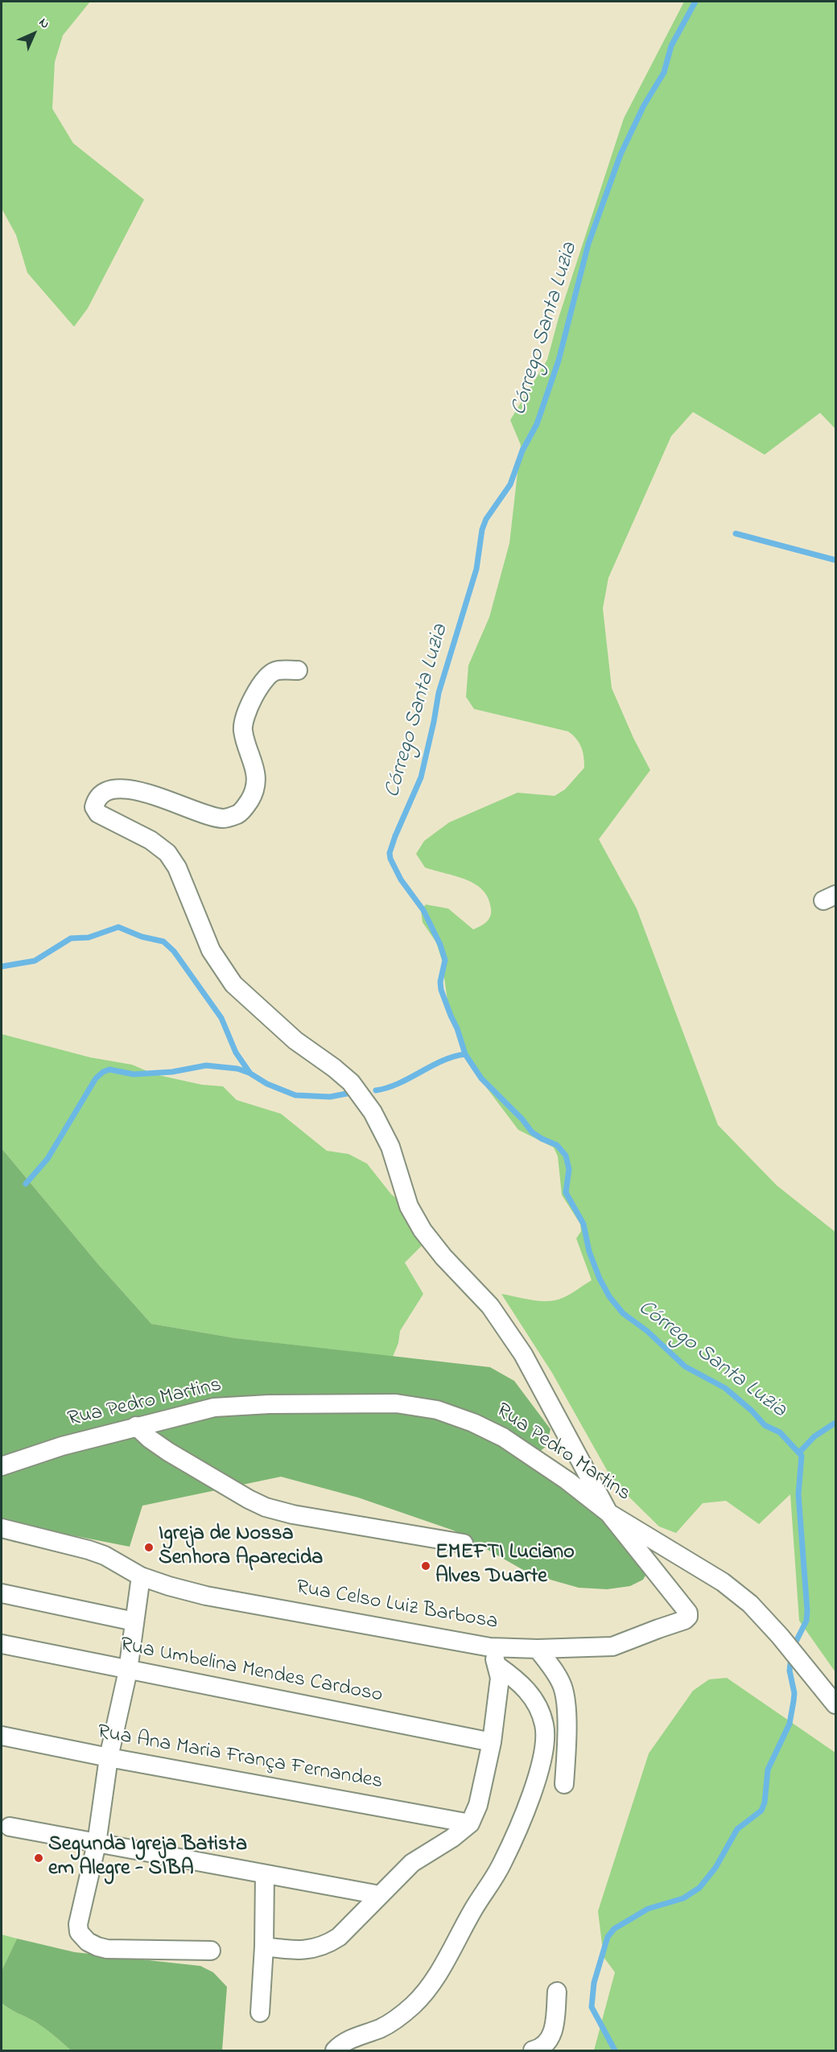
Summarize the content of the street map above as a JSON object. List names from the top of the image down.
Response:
{
  "streets": {
    "street": [
      "Rua Pedro Martins",
      "Rua Celso Luiz Barbosa",
      "Rua Umbelina Mendes Cardoso",
      "Rua Ana Maria França Fernandes"
    ]
  },
  "crossings": [
    ["Rua Pedro Martins", "Rua Celso Luiz Barbosa"]
  ],
  "water": ["Córrego Santa Luzia"],
  "places": ["Igreja de Nossa Senhora Aparecida", "EMEFTI Luciano Alves Duarte", "Segunda Igreja Batista em Alegre - SIBA"],
  "north": "top right"
}
